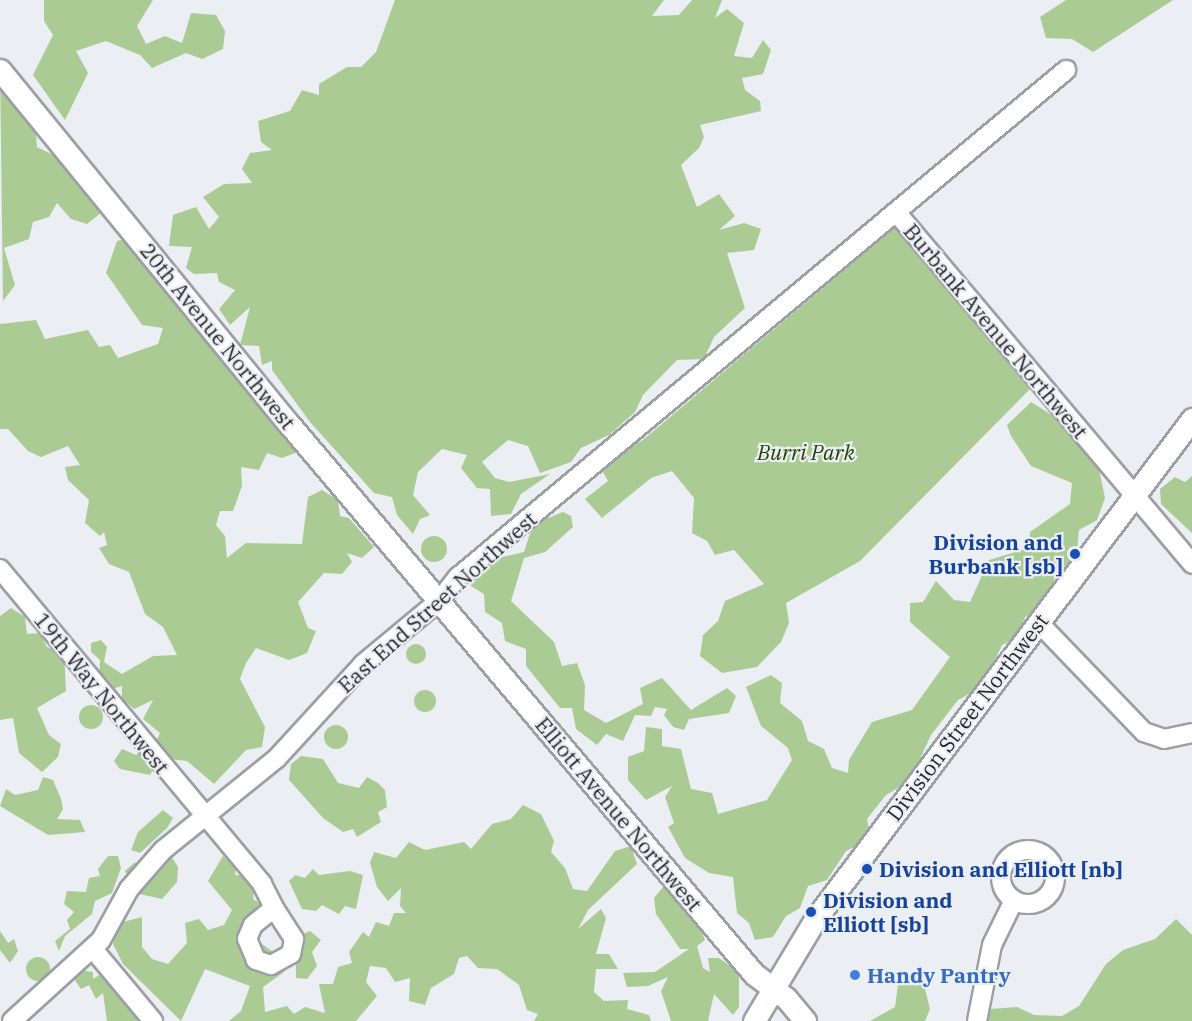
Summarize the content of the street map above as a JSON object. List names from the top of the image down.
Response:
{
  "streets": {
    "street": [
      "Burbank Avenue Northwest",
      "20th Avenue Northwest",
      "East End Street Northwest",
      "19th Way Northwest",
      "Division Street Northwest",
      "Elliott Avenue Northwest"
    ]
  },
  "crossings": [
    ["Burbank Avenue Northwest", "East End Street Northwest"],
    ["Burbank Avenue Northwest", "Division Street Northwest"],
    ["20th Avenue Northwest", "East End Street Northwest"],
    ["20th Avenue Northwest", "Elliott Avenue Northwest"],
    ["East End Street Northwest", "19th Way Northwest"],
    ["East End Street Northwest", "Elliott Avenue Northwest"],
    ["Division Street Northwest", "Elliott Avenue Northwest"]
  ],
  "parks": ["Burri Park"],
  "places": [
    "Division and Burbank [sb]",
    "Division and Elliott [nb]",
    "Division and Elliott [sb]",
    "Handy Pantry"
  ]
}
